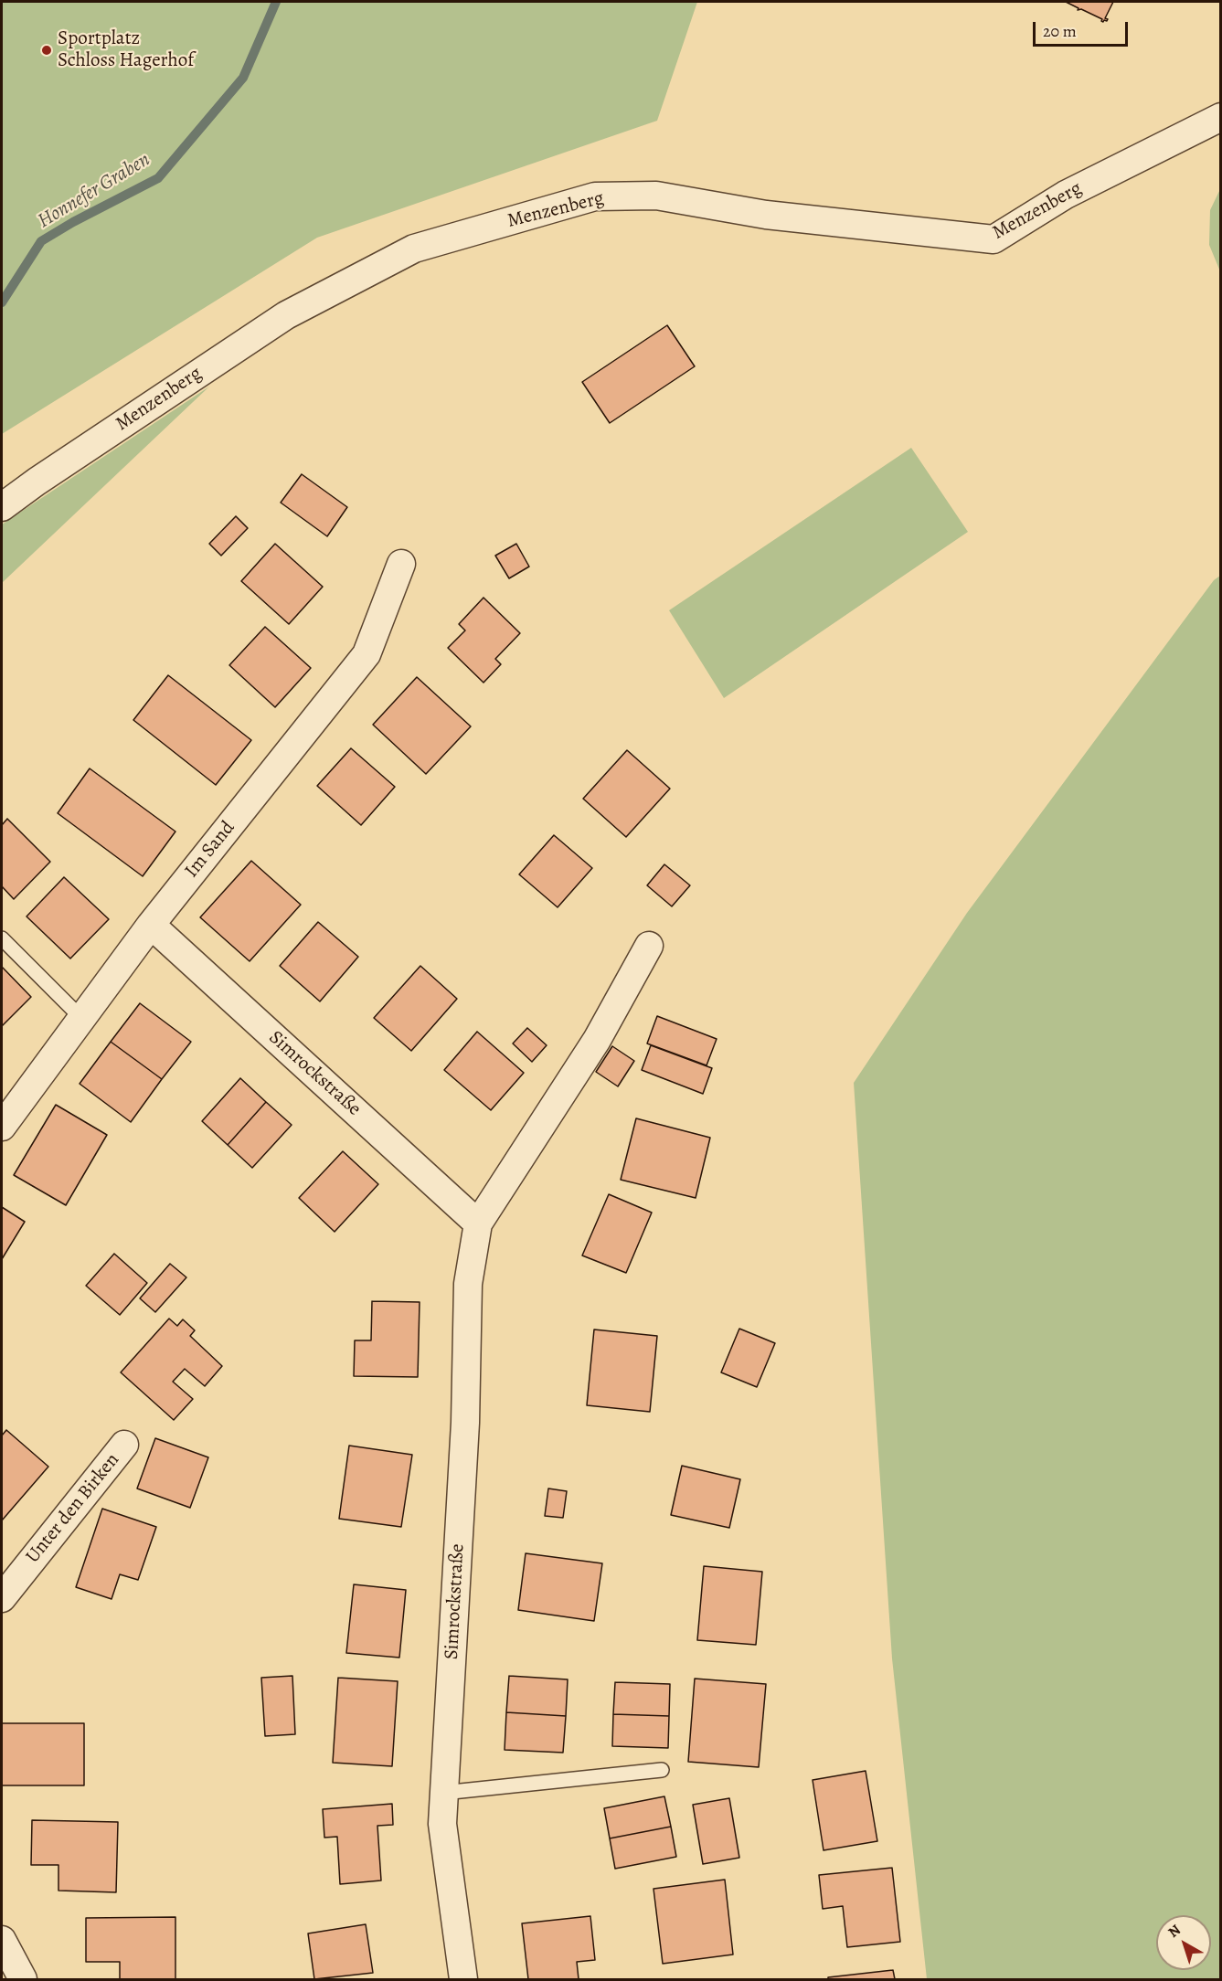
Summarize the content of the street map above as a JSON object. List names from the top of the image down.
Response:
{
  "streets": {
    "street": [
      "Menzenberg",
      "Im Sand",
      "Simrockstraße",
      "Unter den Birken"
    ]
  },
  "crossings": [
    ["Im Sand", "Simrockstraße"]
  ],
  "water": ["Honnefer Graben"],
  "places": ["Sportplatz Schloss Hagerhof"],
  "scale_bar": "20 m",
  "north": "top left"
}
